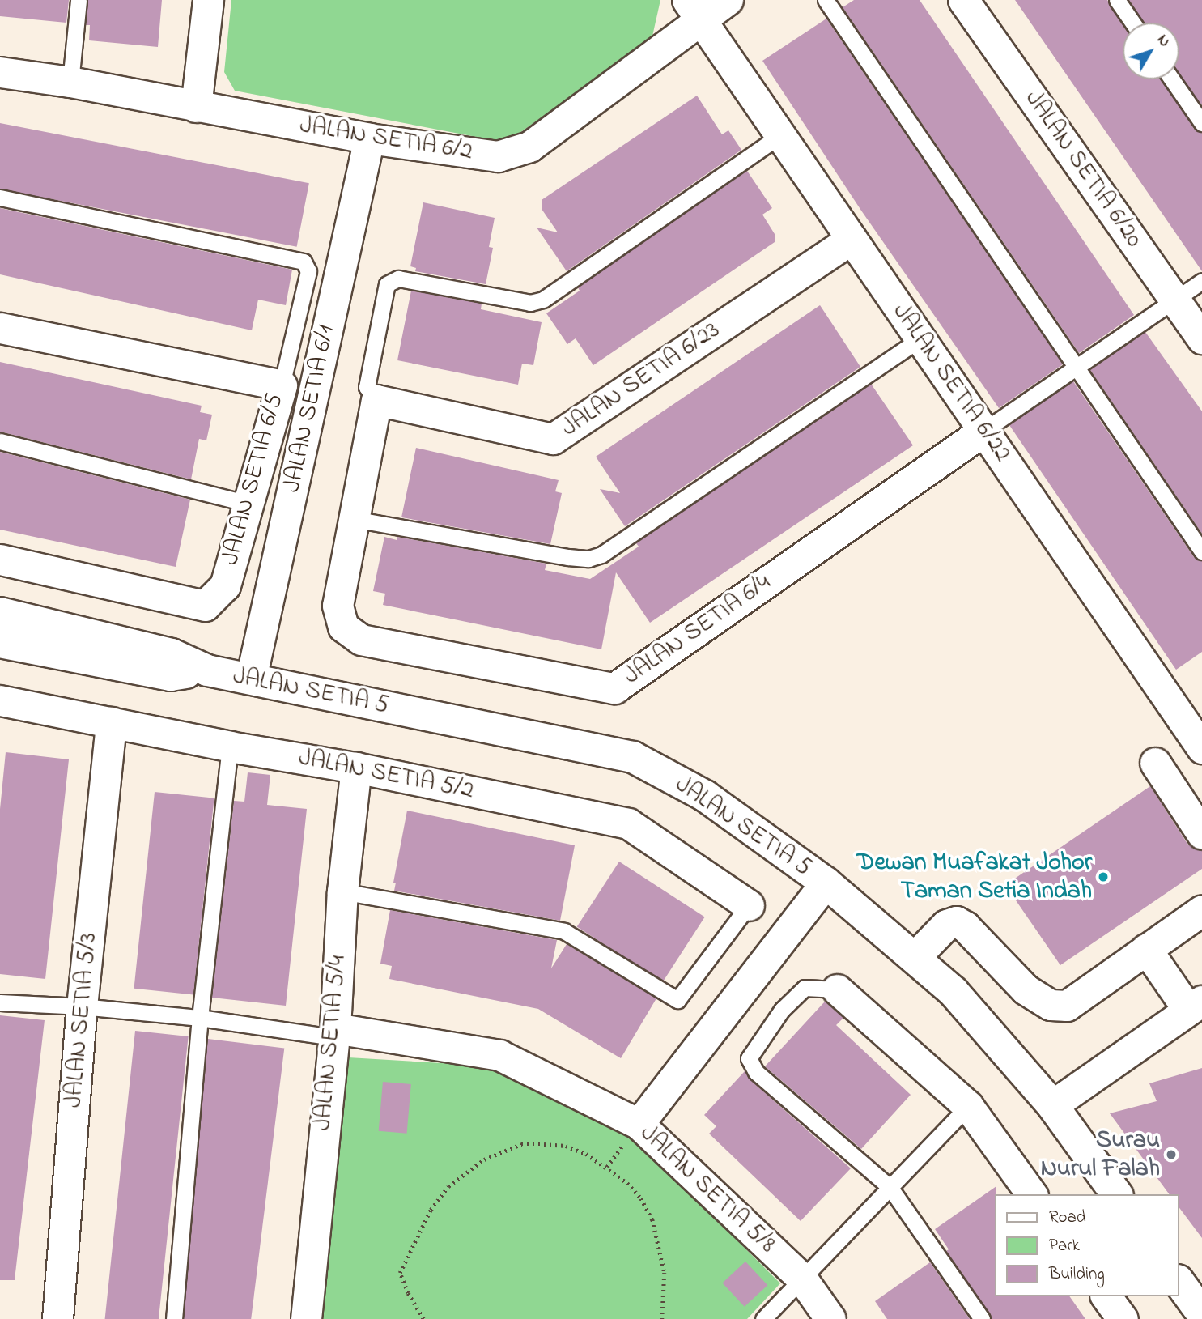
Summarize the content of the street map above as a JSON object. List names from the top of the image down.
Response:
{
  "streets": {
    "street": [
      "JALAN SETIA 6/2",
      "JALAN SETIA 6/20",
      "JALAN SETIA 6/23",
      "JALAN SETIA 6/22",
      "JALAN SETIA 6/1",
      "JALAN SETIA 6/5",
      "JALAN SETIA 6/4",
      "JALAN SETIA 5",
      "JALAN SETIA 5/2",
      "JALAN SETIA 5/3",
      "JALAN SETIA 5/4",
      "JALAN SETIA 5/8"
    ]
  },
  "crossings": [
    ["JALAN SETIA 6/2", "JALAN SETIA 6/22"],
    ["JALAN SETIA 6/2", "JALAN SETIA 6/1"],
    ["JALAN SETIA 6/23", "JALAN SETIA 6/22"],
    ["JALAN SETIA 6/22", "JALAN SETIA 6/4"],
    ["JALAN SETIA 6/1", "JALAN SETIA 5"],
    ["JALAN SETIA 5/2", "JALAN SETIA 5/3"],
    ["JALAN SETIA 5/2", "JALAN SETIA 5/4"],
    ["JALAN SETIA 5/4", "JALAN SETIA 5/8"]
  ],
  "places": ["Dewan Muafakat Johor Taman Setia Indah", "Surau Nurul Falah"],
  "legend": ["Road", "Park", "Building"],
  "north": "top right"
}
